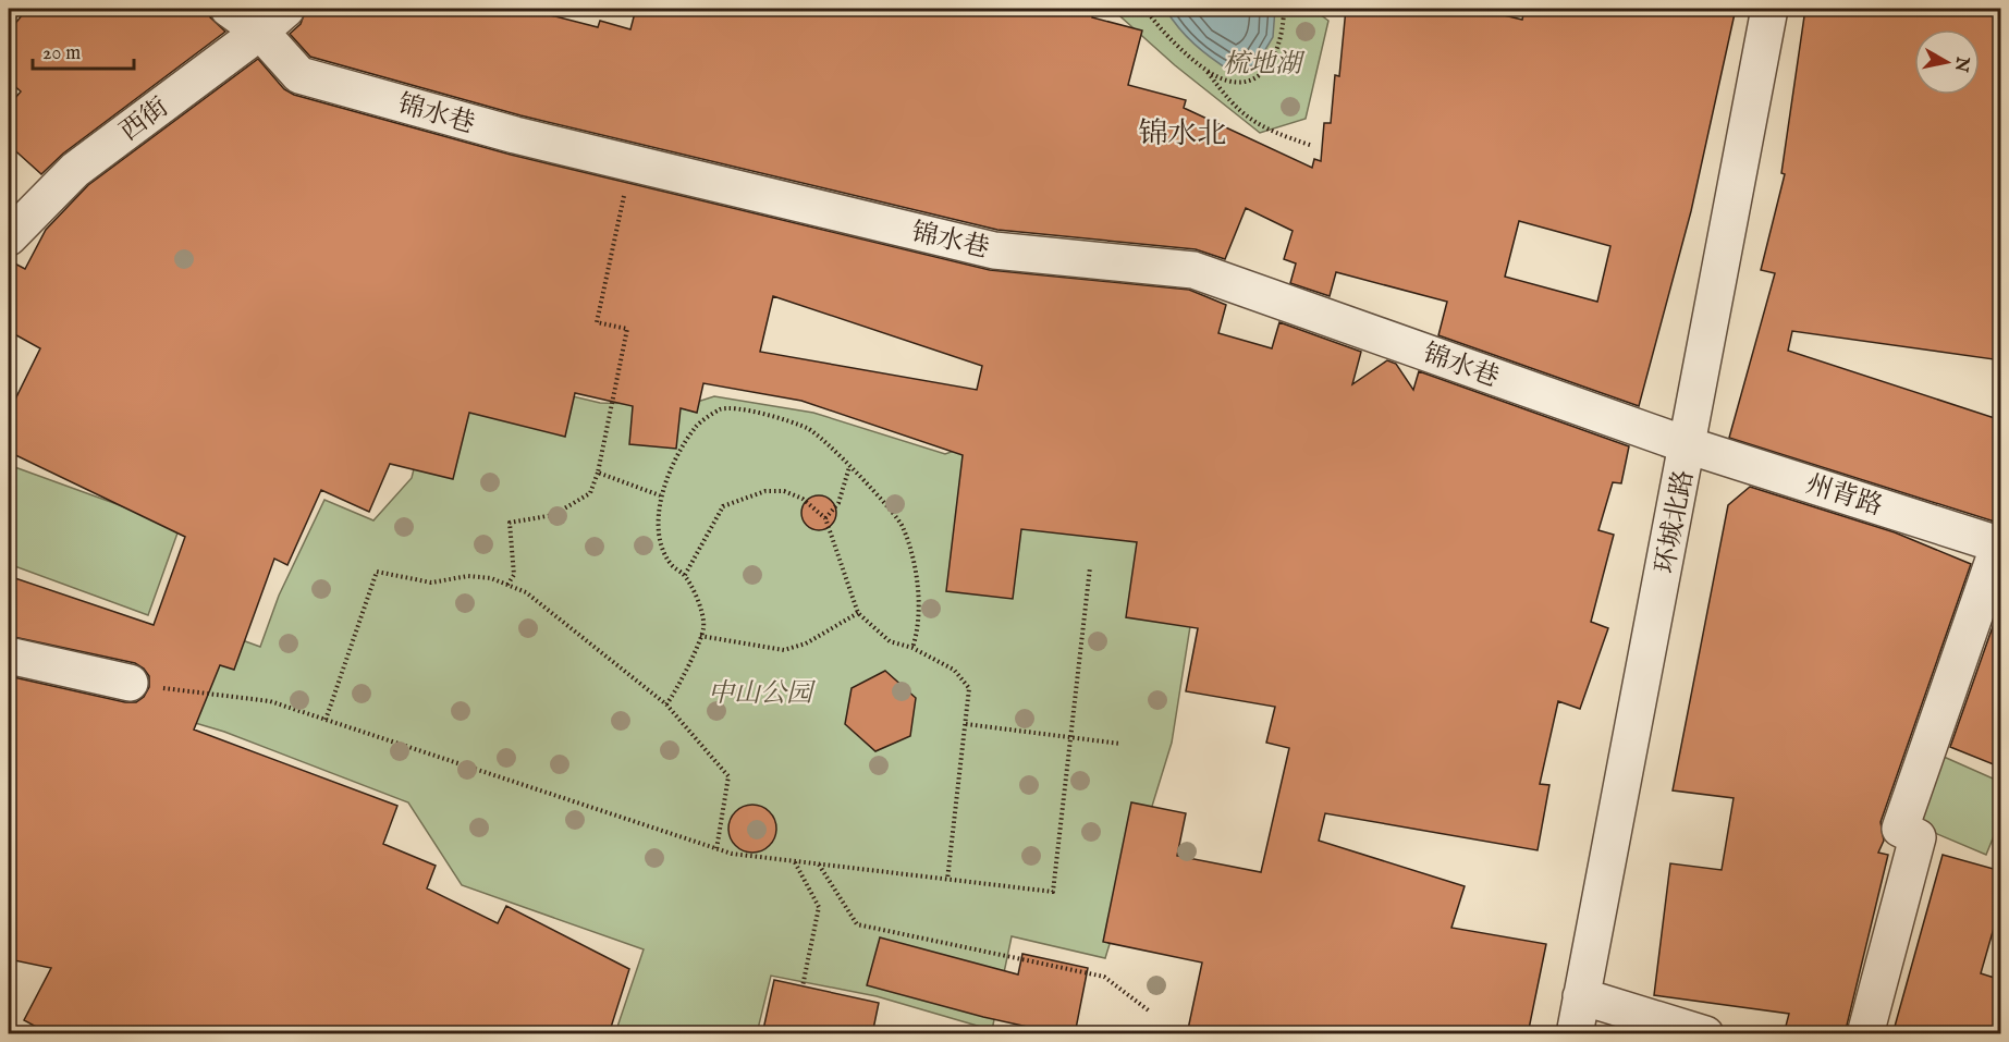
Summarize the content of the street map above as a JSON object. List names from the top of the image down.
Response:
{
  "streets": {
    "street": [
      "锦水巷",
      "西街",
      "州背路",
      "环城北路"
    ]
  },
  "crossings": [
    ["锦水巷", "西街"],
    ["锦水巷", "州背路"],
    ["锦水巷", "环城北路"],
    ["州背路", "环城北路"]
  ],
  "districts": ["锦水北"],
  "parks": ["梳地湖", "中山公园"],
  "scale_bar": "20 m",
  "north": "right"
}
